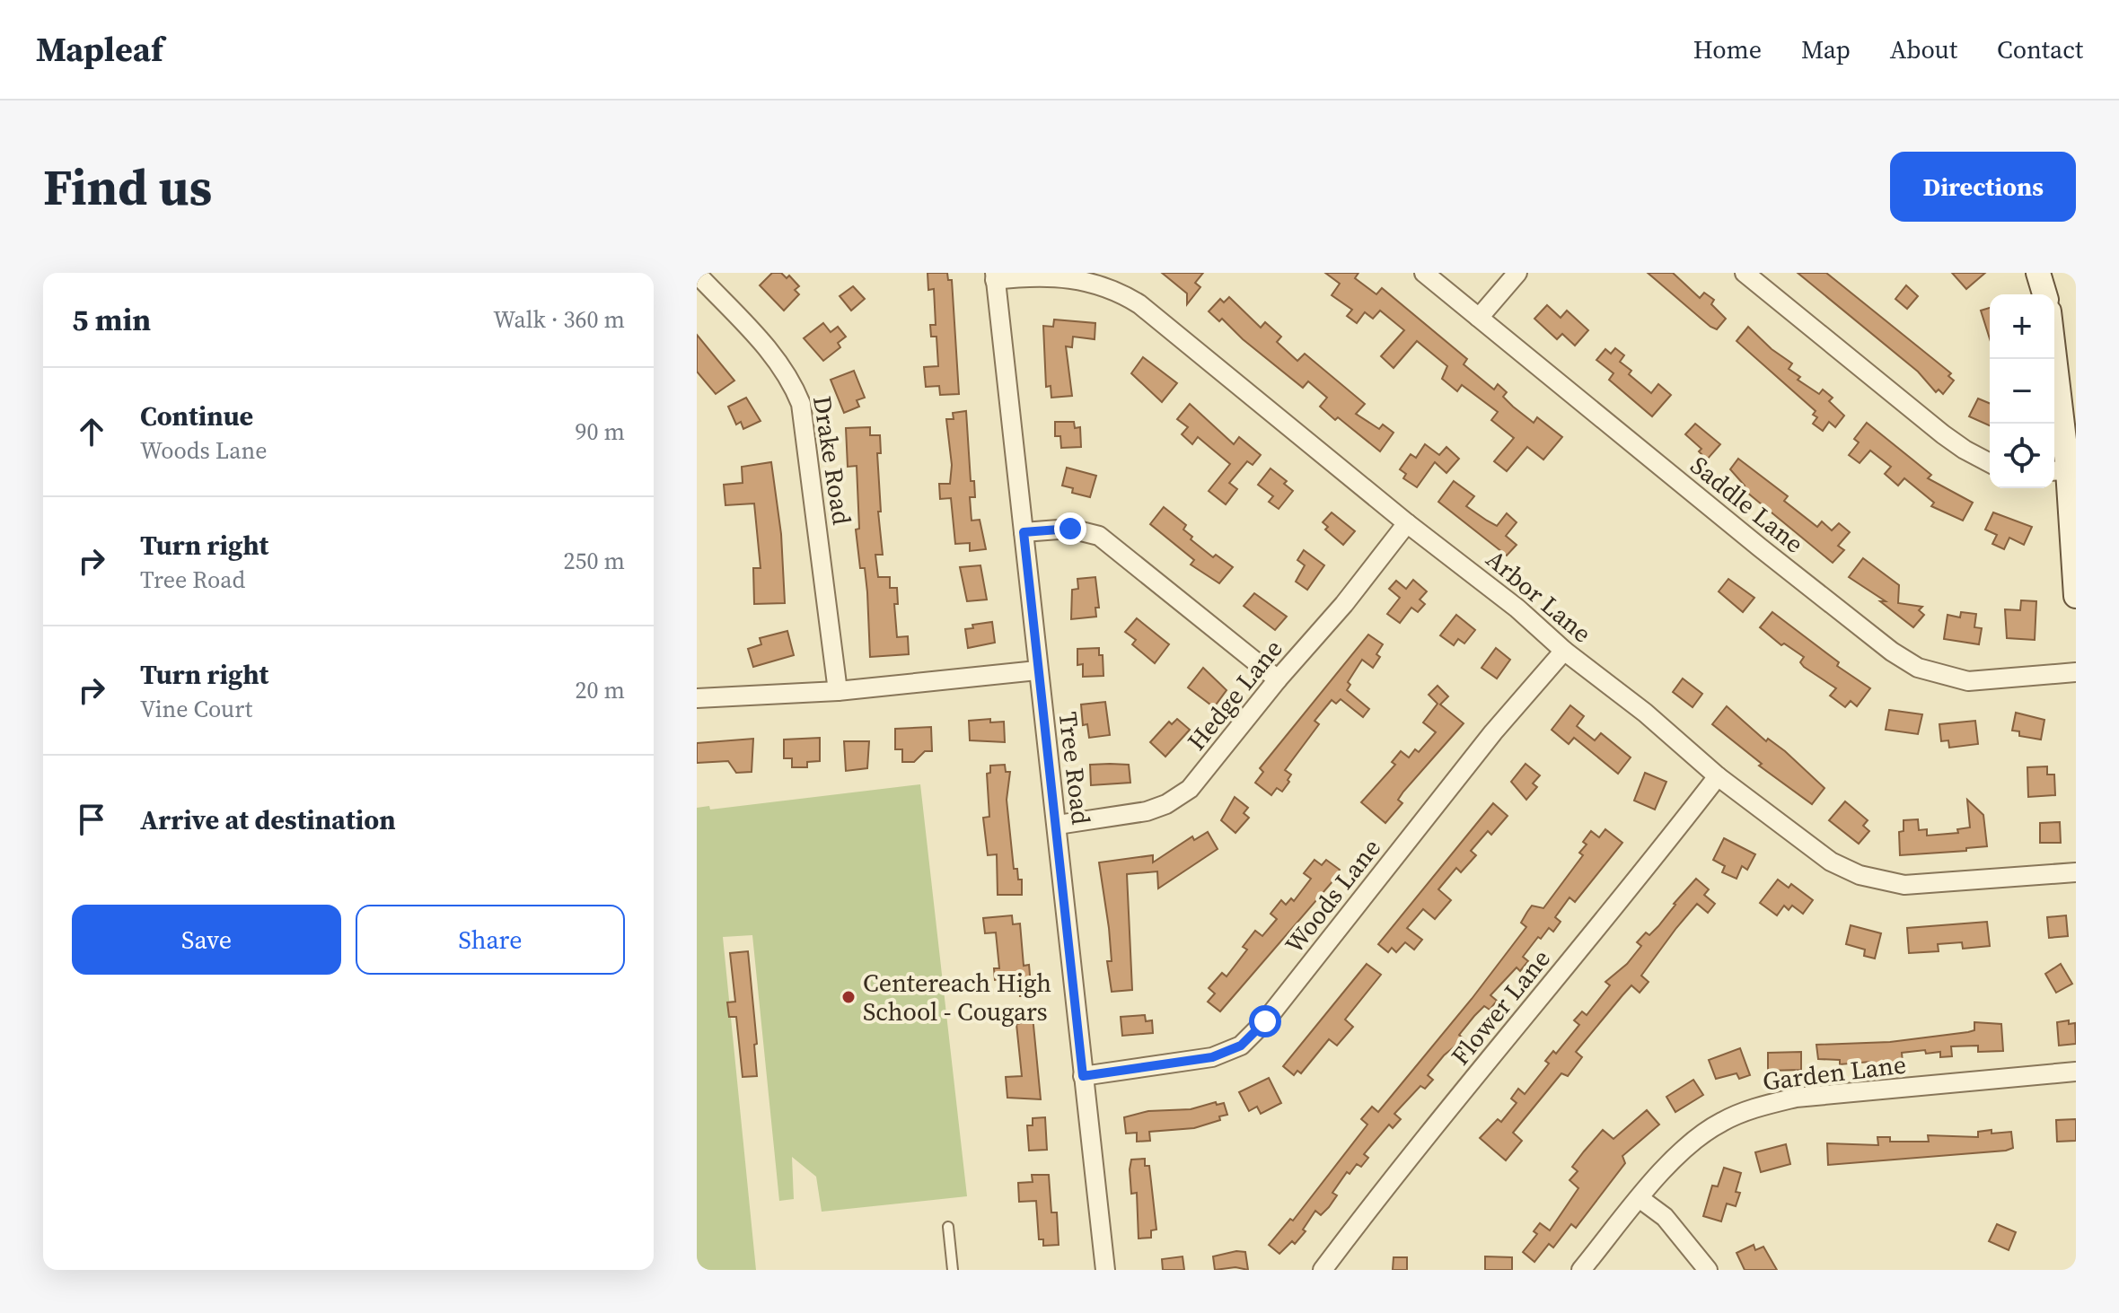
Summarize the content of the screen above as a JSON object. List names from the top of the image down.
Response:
{
  "streets": {
    "street": [
      "Drake Road",
      "Saddle Lane",
      "Arbor Lane",
      "Hedge Lane",
      "Tree Road",
      "Woods Lane",
      "Flower Lane",
      "Garden Lane"
    ]
  },
  "crossings": [
    ["Arbor Lane", "Hedge Lane"],
    ["Arbor Lane", "Tree Road"],
    ["Arbor Lane", "Woods Lane"],
    ["Arbor Lane", "Flower Lane"],
    ["Hedge Lane", "Tree Road"],
    ["Tree Road", "Woods Lane"]
  ],
  "places": ["Centereach High School - Cougars"],
  "page": {
    "header": "Mapleaf",
    "nav": [
      "Home",
      "Map",
      "About",
      "Contact"
    ],
    "buttons": [
      "Directions",
      ["Save", "Share"]
    ],
    "title": "Find us",
    "heading": ["5 min", "Walk · 360 m"],
    "map_buttons": ["+", "−"],
    "list": [
      ["Continue", "Woods Lane", "90 m"],
      ["Turn right", "Tree Road", "250 m"],
      ["Turn right", "Vine Court", "20 m"],
      "Arrive at destination"
    ]
  }
}
